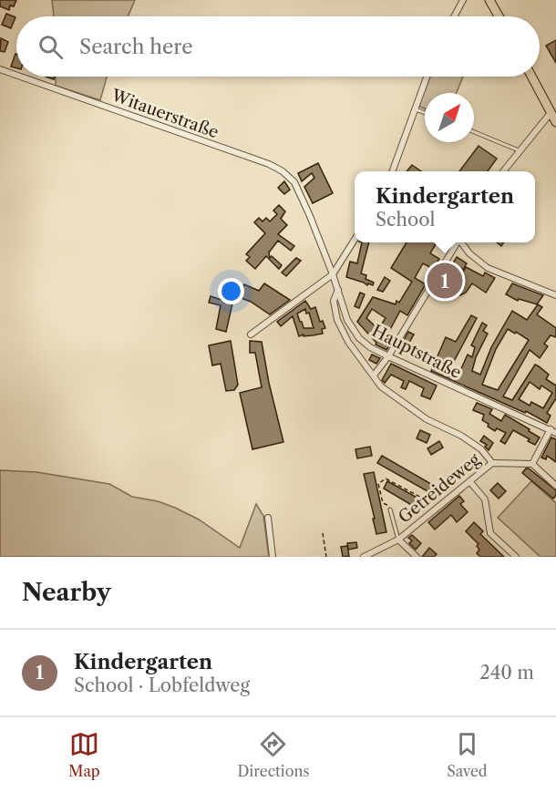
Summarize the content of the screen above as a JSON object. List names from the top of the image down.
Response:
{
  "streets": {
    "street": ["Witauerstraße", "Hauptstraße", "Getreideweg"]
  },
  "crossings": [
    ["Witauerstraße", "Hauptstraße"]
  ],
  "north": "top right",
  "page": {
    "search": "Search here",
    "popup": ["Kindergarten", "School"],
    "pins": "1",
    "heading": "Nearby",
    "list": [
      {
        "mark": "1",
        "name": "Kindergarten",
        "note": "School · Lobfeldweg",
        "value": "240 m"
      }
    ],
    "nav": ["Map", "Directions", "Saved"]
  }
}
